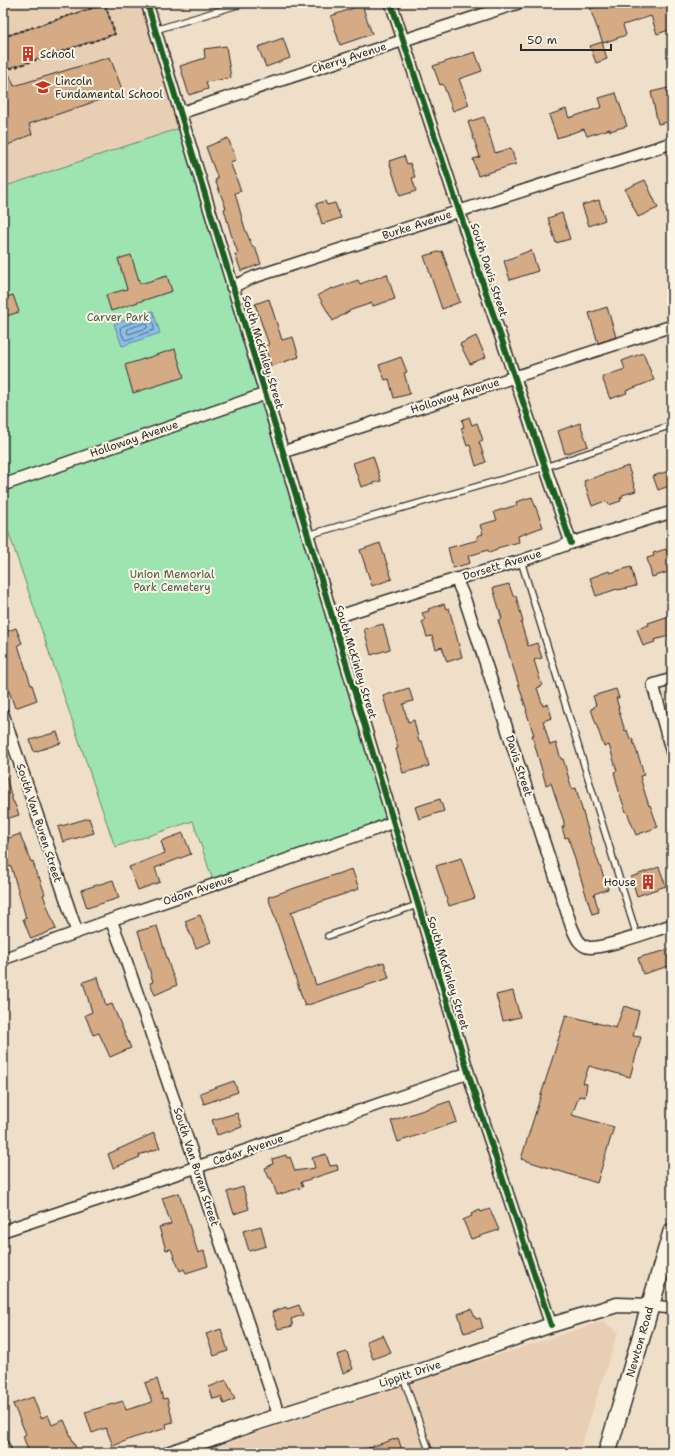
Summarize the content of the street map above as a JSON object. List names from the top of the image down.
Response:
{
  "streets": {
    "main road": ["Newton Road"],
    "street": [
      "Cherry Avenue",
      "Burke Avenue",
      "South Davis Street",
      "South McKinley Street",
      "Holloway Avenue",
      "Dorsett Avenue",
      "Davis Street",
      "South Van Buren Street",
      "Odom Avenue",
      "Cedar Avenue",
      "Lippitt Drive"
    ]
  },
  "crossings": [
    ["Cherry Avenue", "South Davis Street"],
    ["Cherry Avenue", "South McKinley Street"],
    ["Burke Avenue", "South Davis Street"],
    ["Burke Avenue", "South McKinley Street"],
    ["South Davis Street", "Holloway Avenue"],
    ["South Davis Street", "Dorsett Avenue"],
    ["South McKinley Street", "Holloway Avenue"],
    ["South McKinley Street", "Dorsett Avenue"],
    ["South McKinley Street", "Odom Avenue"],
    ["South McKinley Street", "Cedar Avenue"],
    ["South McKinley Street", "Lippitt Drive"],
    ["Dorsett Avenue", "Davis Street"],
    ["South Van Buren Street", "Odom Avenue"],
    ["South Van Buren Street", "Cedar Avenue"],
    ["South Van Buren Street", "Lippitt Drive"],
    ["Newton Road", "Lippitt Drive"]
  ],
  "parks": ["Carver Park", "Union Memorial Park Cemetery"],
  "places": {
    "building": ["School", "House"],
    "school or university": ["Lincoln Fundamental School"]
  },
  "scale_bar": "50 m"
}
